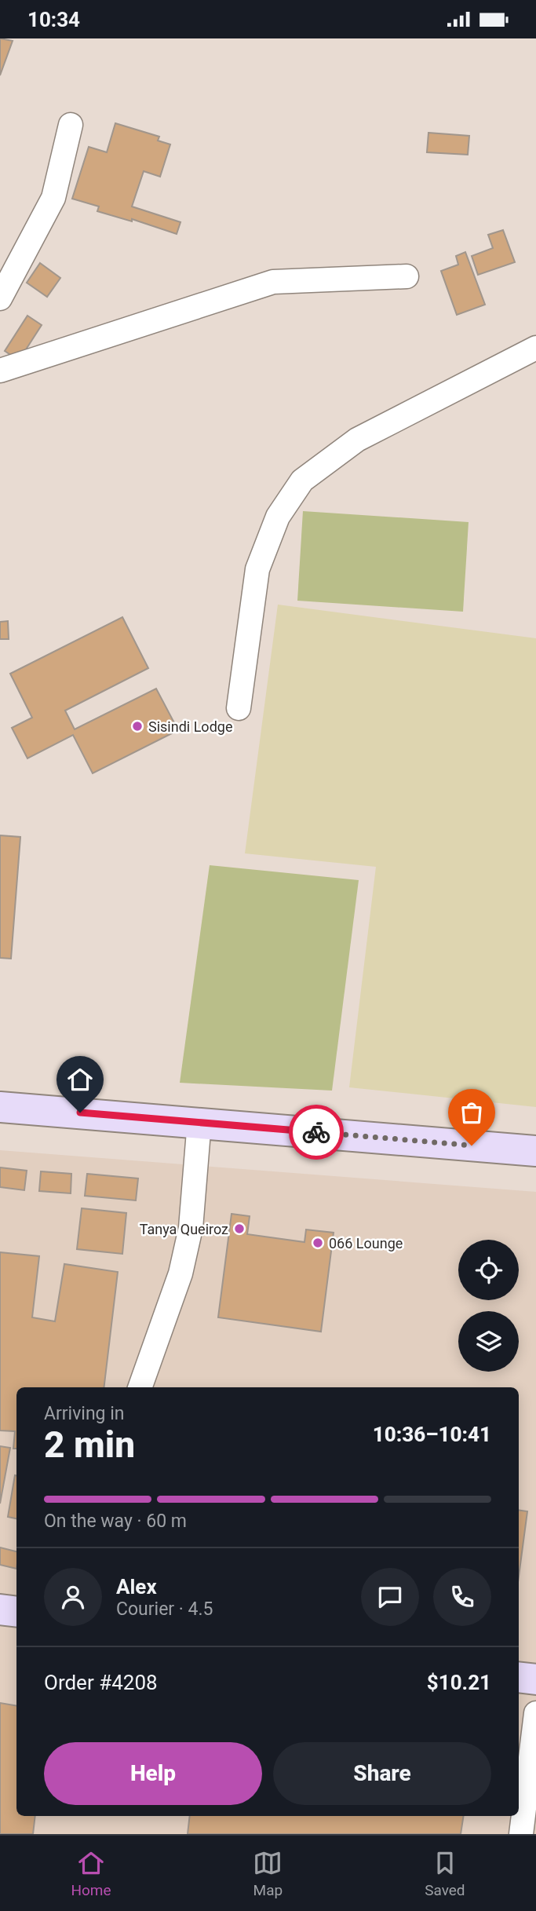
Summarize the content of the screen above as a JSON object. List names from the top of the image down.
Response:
{
  "places": ["Sisindi Lodge", "Tanya Queiroz", "066 Lounge"],
  "page": {
    "status": "10:34",
    "heading": ["2 min", "Arriving in", "10:36–10:41"],
    "panel": [
      "Alex",
      "Courier · 4.5",
      "Order #4208",
      "$10.21"
    ],
    "bar": "On the way · 60 m",
    "buttons": ["Help", "Share"],
    "tabs": ["Home", "Map", "Saved"]
  }
}
